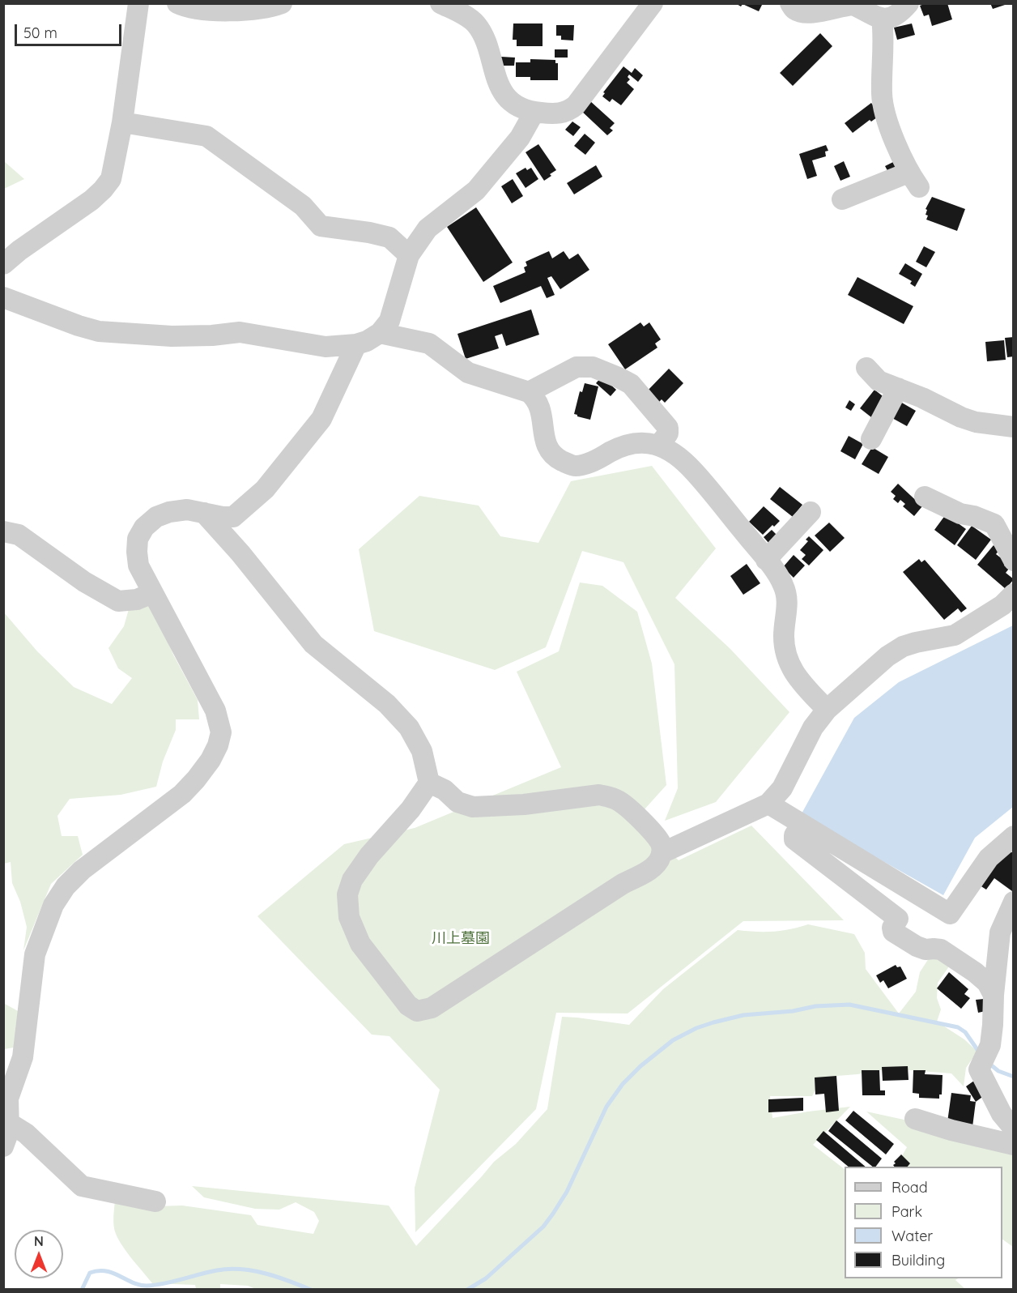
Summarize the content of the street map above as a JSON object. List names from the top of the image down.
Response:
{
  "parks": ["川上墓園"],
  "legend": [
    "Road",
    "Park",
    "Water",
    "Building"
  ],
  "scale_bar": "50 m",
  "north": "top"
}
